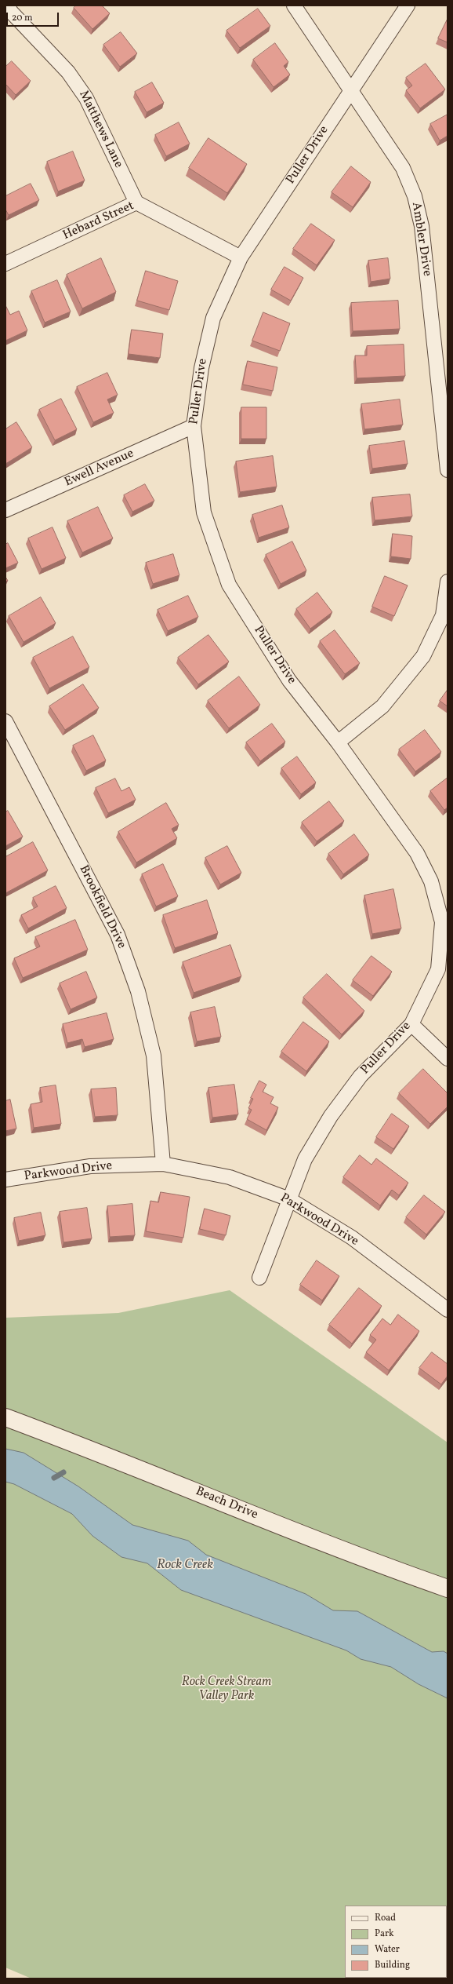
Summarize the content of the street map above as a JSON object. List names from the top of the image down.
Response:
{
  "streets": {
    "street": [
      "Matthews Lane",
      "Puller Drive",
      "Hebard Street",
      "Ambler Drive",
      "Ewell Avenue",
      "Brookfield Drive",
      "Parkwood Drive",
      "Beach Drive"
    ]
  },
  "crossings": [
    ["Matthews Lane", "Hebard Street"],
    ["Puller Drive", "Hebard Street"],
    ["Puller Drive", "Ambler Drive"],
    ["Puller Drive", "Ewell Avenue"],
    ["Puller Drive", "Parkwood Drive"],
    ["Brookfield Drive", "Parkwood Drive"]
  ],
  "water": ["Rock Creek"],
  "parks": ["Rock Creek Stream Valley Park"],
  "legend": [
    "Road",
    "Park",
    "Water",
    "Building"
  ],
  "scale_bar": "20 m"
}
